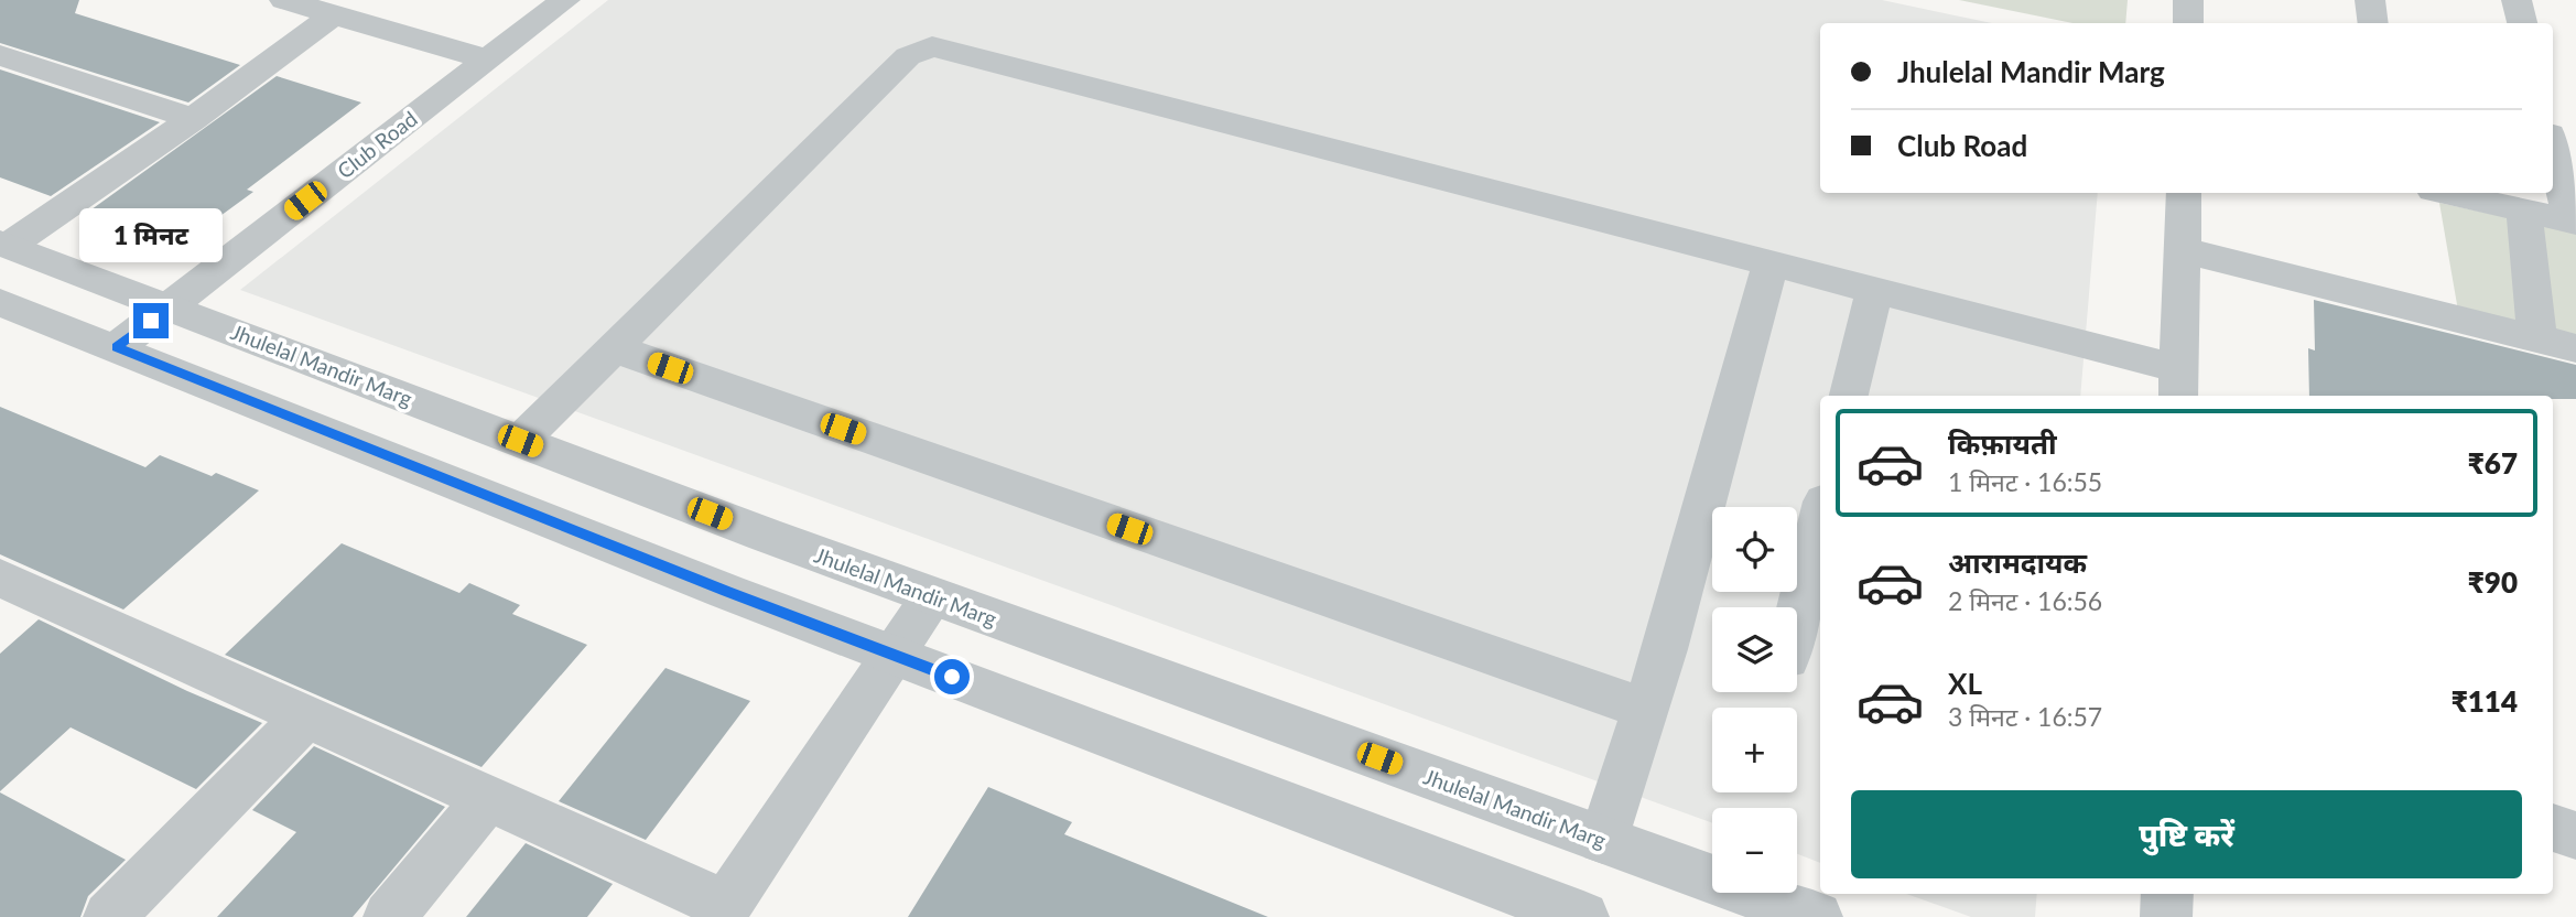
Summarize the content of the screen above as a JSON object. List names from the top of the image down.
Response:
{
  "streets": {
    "street": ["Club Road", "Jhulelal Mandir Marg"]
  },
  "crossings": [
    ["Club Road", "Jhulelal Mandir Marg"]
  ],
  "page": {
    "banner": ["Jhulelal Mandir Marg", "Club Road"],
    "bubble": "1 मिनट",
    "list": [
      {
        "name": "किफ़ायती",
        "note": "1 मिनट · 16:55",
        "value": "₹67"
      },
      {
        "name": "आरामदायक",
        "note": "2 मिनट · 16:56",
        "value": "₹90"
      },
      {
        "name": "XL",
        "note": "3 मिनट · 16:57",
        "value": "₹114"
      }
    ],
    "map_buttons": ["+", "−"],
    "buttons": "पुष्टि करें"
  }
}
